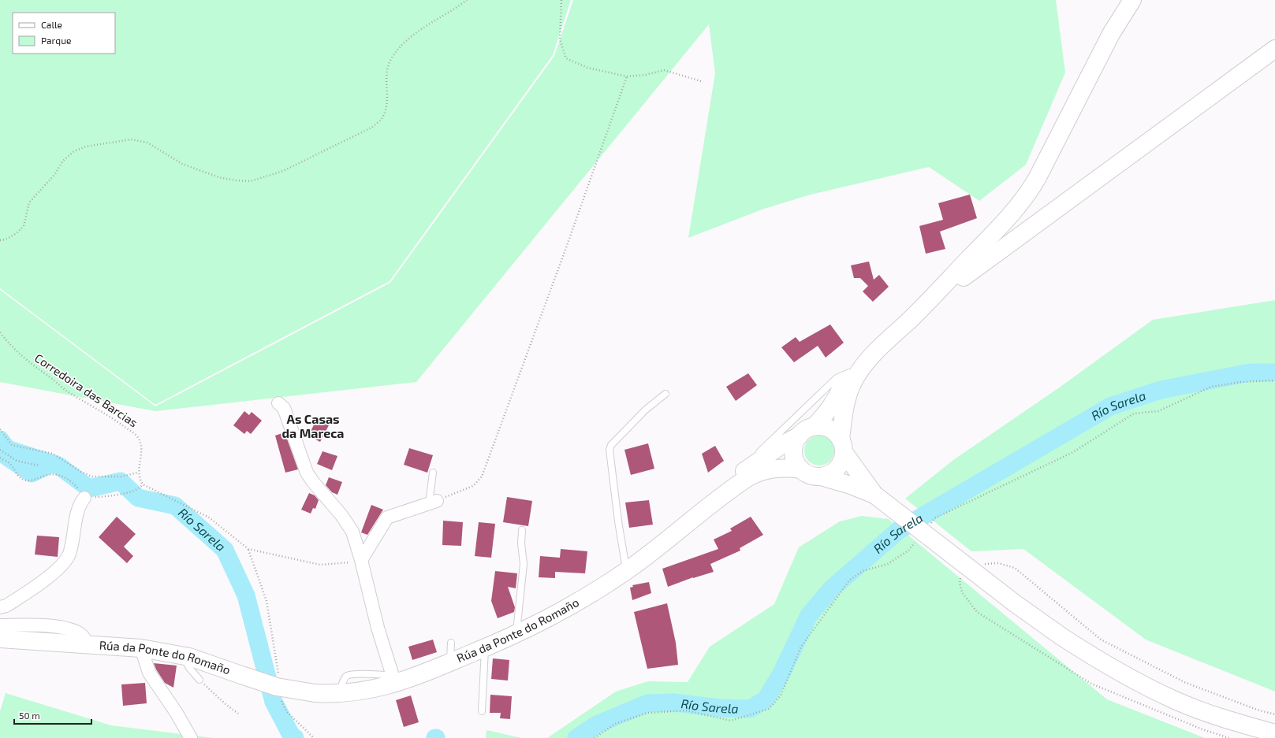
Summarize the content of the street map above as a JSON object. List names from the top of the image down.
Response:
{
  "streets": {
    "main road": ["Rúa da Ponte do Romaño"],
    "path": ["Corredoira das Barcias"]
  },
  "districts": ["As Casas da Mareca"],
  "water": ["Río Sarela"],
  "legend": ["Calle", "Parque"],
  "scale_bar": "50 m"
}
